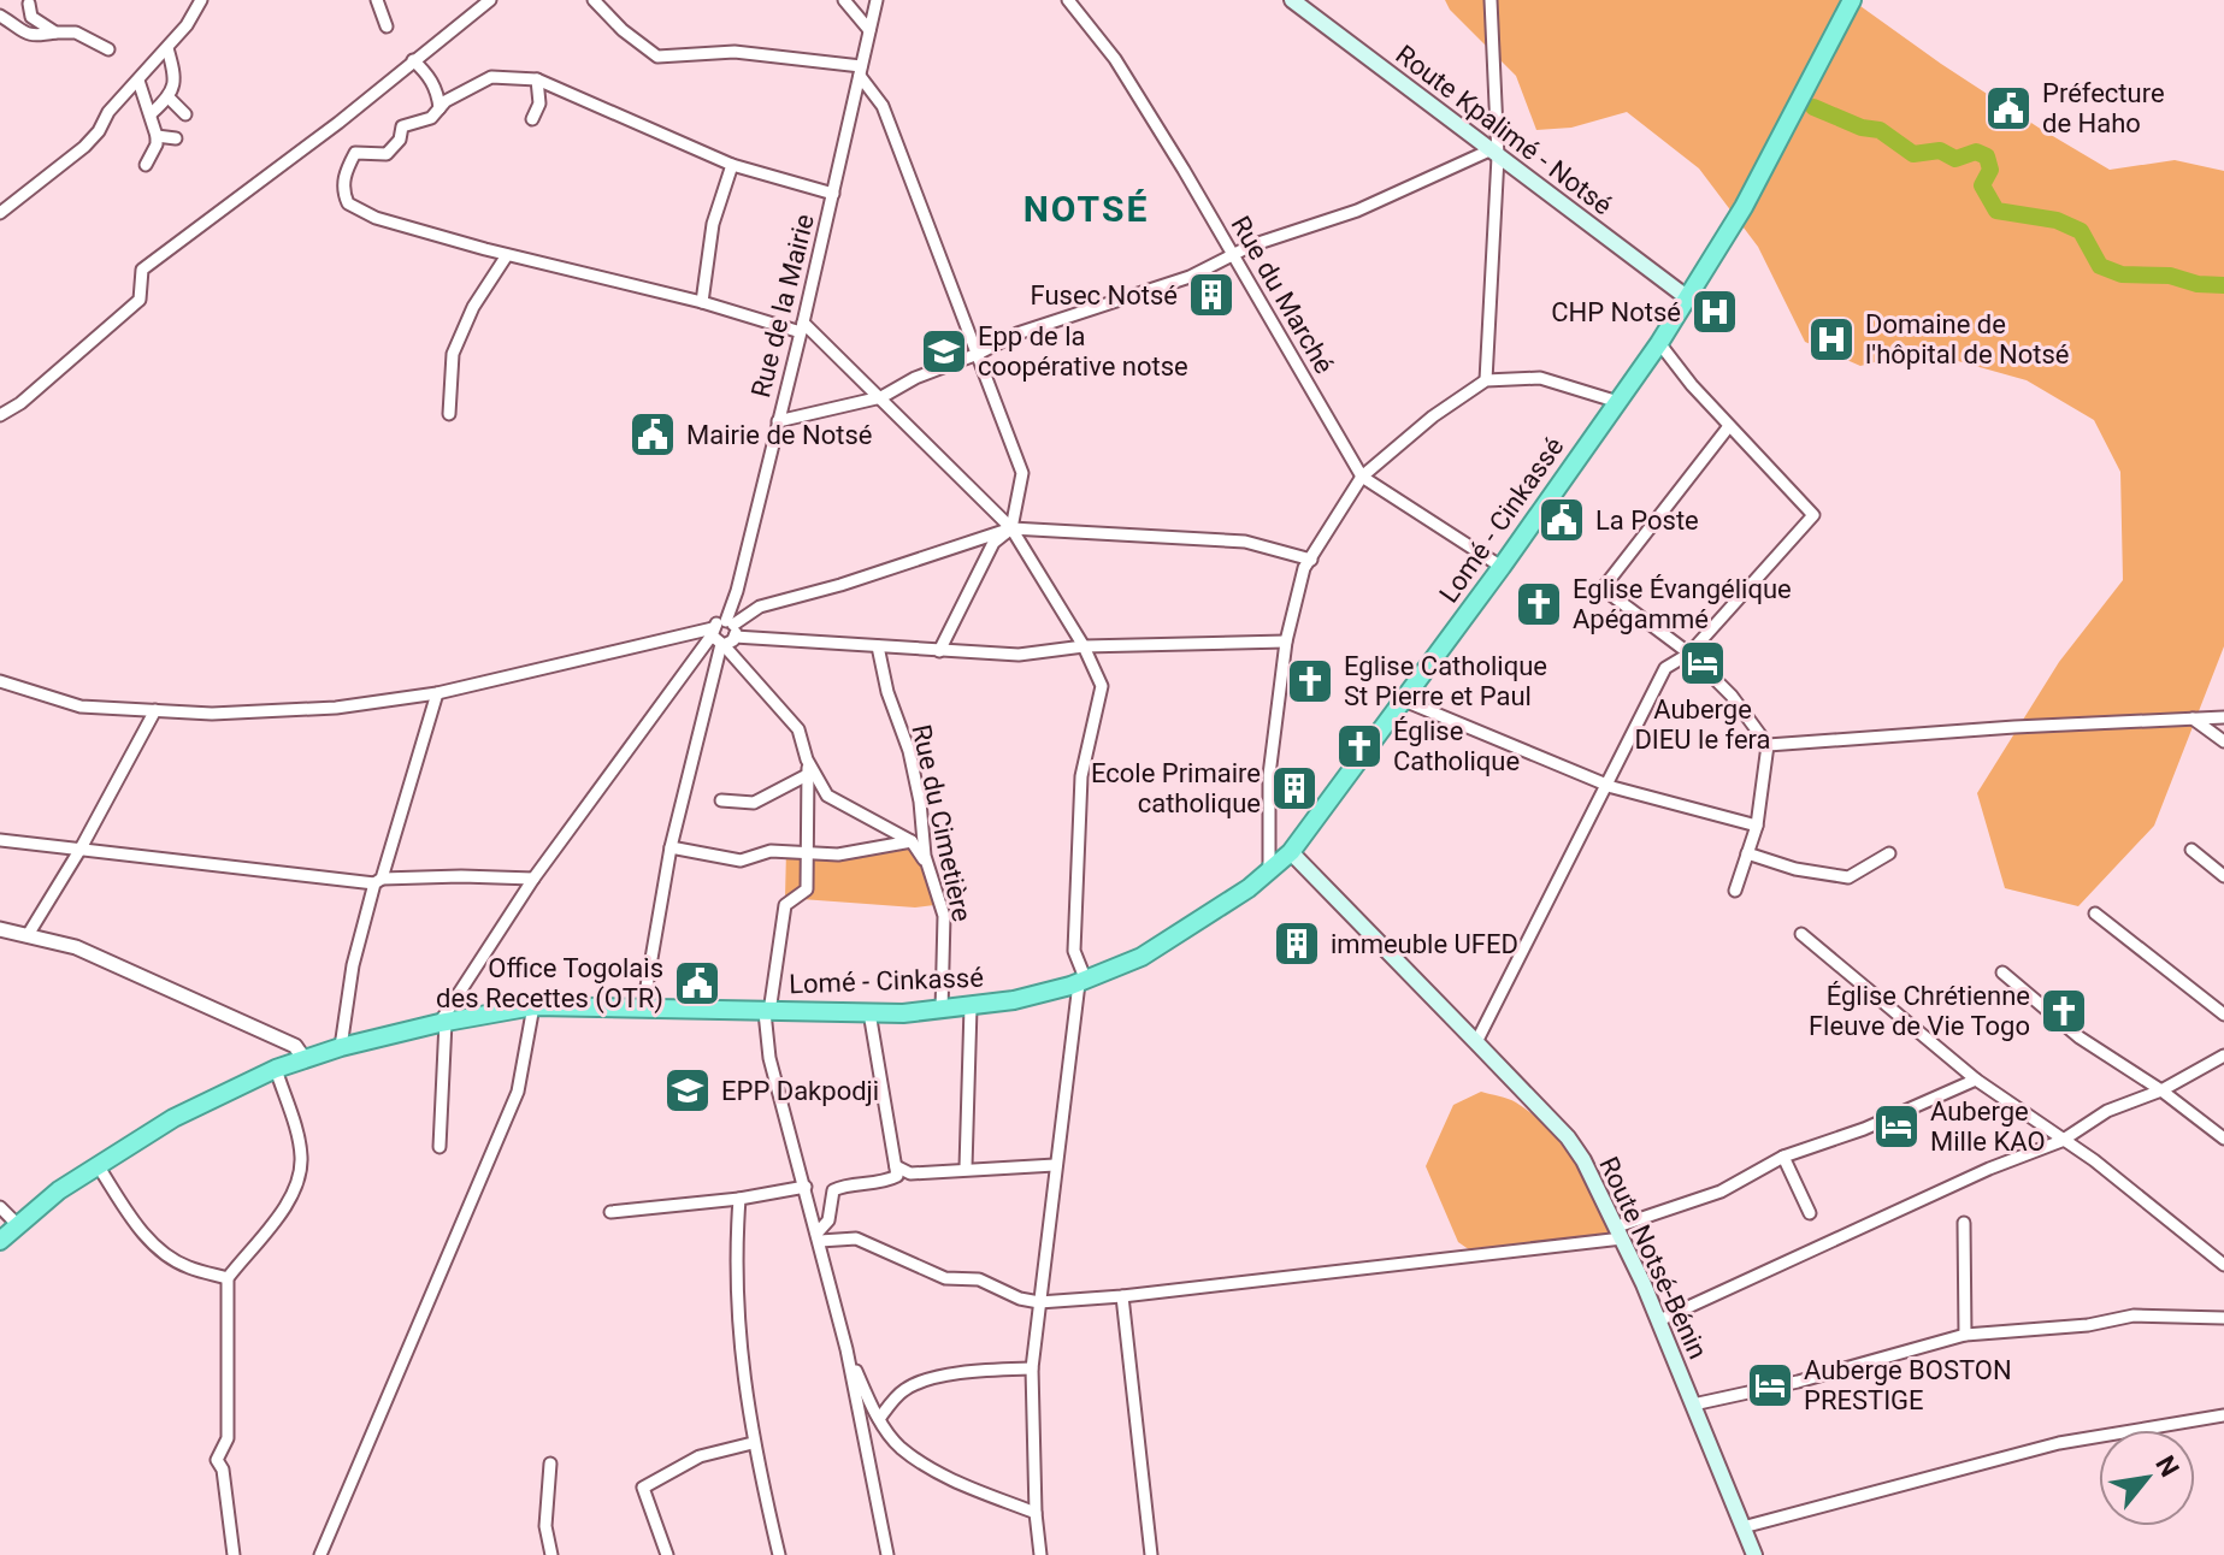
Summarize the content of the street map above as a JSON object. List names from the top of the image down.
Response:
{
  "streets": {
    "highway": ["Lomé - Cinkassé"],
    "main road": ["Route Kpalimé - Notsé", "Route Notsé-Bénin"],
    "street": ["Rue du Marché", "Rue de la Mairie", "Rue du Cimetière"]
  },
  "crossings": [
    ["Route Kpalimé - Notsé", "Lomé - Cinkassé"],
    ["Rue du Marché", "Lomé - Cinkassé"],
    ["Lomé - Cinkassé", "Rue du Cimetière"],
    ["Lomé - Cinkassé", "Route Notsé-Bénin"]
  ],
  "districts": ["NOTSÉ"],
  "places": {
    "public building": [
      "Préfecture de Haho",
      "Mairie de Notsé",
      "La Poste",
      "Office Togolais des Recettes (OTR)"
    ],
    "building": ["Fusec Notsé", "Ecole Primaire catholique", "immeuble UFED"],
    "hospital": ["CHP Notsé", "Domaine de l'hôpital de Notsé"],
    "school or university": ["Epp de la coopérative notse", "EPP Dakpodji"],
    "church": [
      "Eglise Évangélique Apégammé",
      "Eglise Catholique St Pierre et Paul",
      "Église Catholique",
      "Église Chrétienne Fleuve de Vie Togo"
    ],
    "hotel": ["Auberge DIEU le fera", "Auberge Mille KAO", "Auberge BOSTON PRESTIGE"]
  },
  "north": "top right"
}
